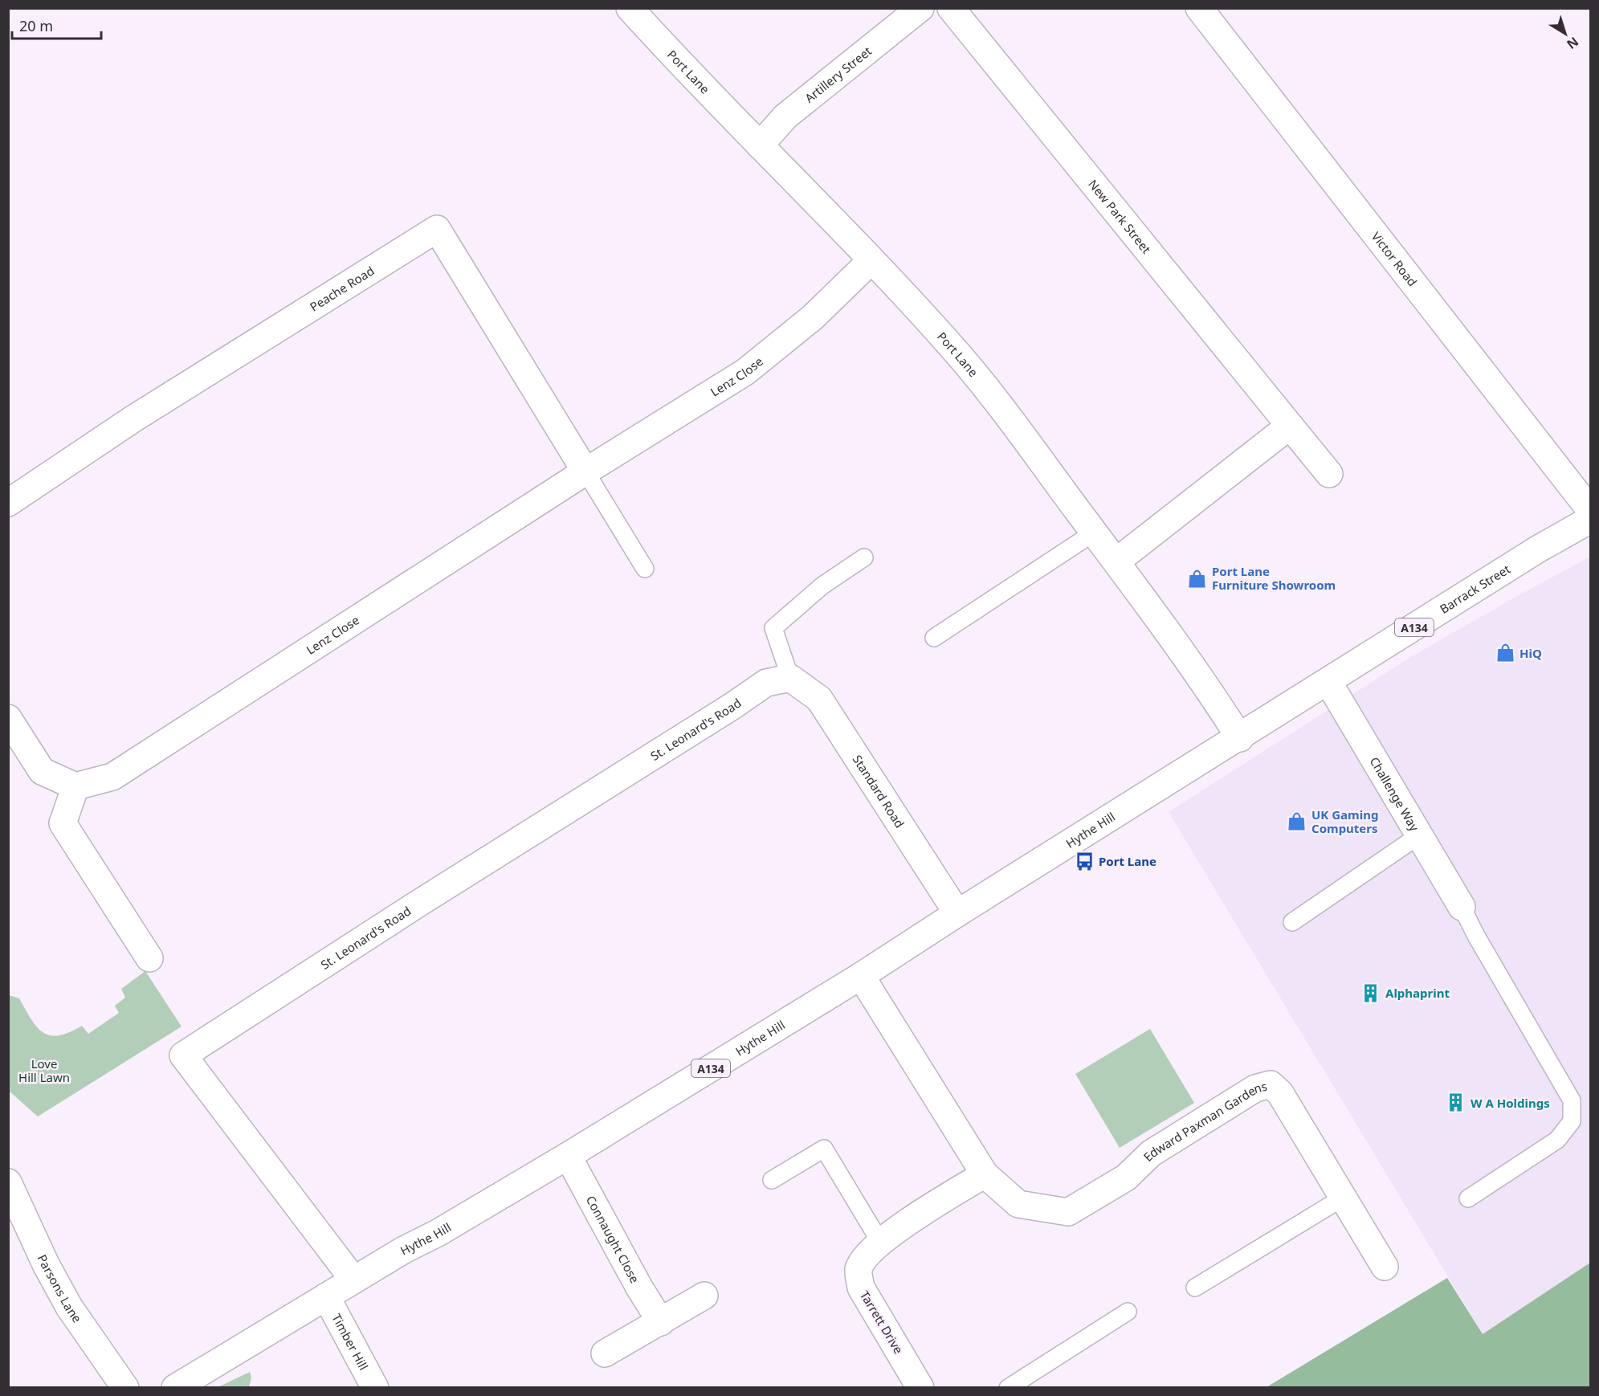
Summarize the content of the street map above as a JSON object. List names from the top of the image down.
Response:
{
  "streets": {
    "street": [
      "Port Lane",
      "Artillery Street",
      "New Park Street",
      "Victor Road",
      "Peache Road",
      "Lenz Close",
      "Barrack Street",
      "A134",
      "St. Leonard's Road",
      "Standard Road",
      "Challenge Way",
      "Hythe Hill",
      "Edward Paxman Gardens",
      "Connaught Close",
      "Parsons Lane",
      "Tarrett Drive",
      "Timber Hill"
    ]
  },
  "crossings": [
    ["Port Lane", "Artillery Street"],
    ["Port Lane", "Lenz Close"],
    ["Port Lane", "Barrack Street"],
    ["Port Lane", "Hythe Hill"],
    ["Peache Road", "Lenz Close"],
    ["Barrack Street", "Challenge Way"],
    ["Barrack Street", "Hythe Hill"],
    ["St. Leonard's Road", "Standard Road"],
    ["St. Leonard's Road", "Hythe Hill"],
    ["Standard Road", "Hythe Hill"],
    ["Hythe Hill", "Edward Paxman Gardens"],
    ["Hythe Hill", "Connaught Close"],
    ["Hythe Hill", "Timber Hill"],
    ["Edward Paxman Gardens", "Tarrett Drive"]
  ],
  "parks": ["Love Hill Lawn"],
  "places": {
    "shop": ["Port Lane Furniture Showroom", "HiQ", "UK Gaming Computers"],
    "bus stop": ["Port Lane"],
    "building": ["Alphaprint", "W A Holdings"]
  },
  "scale_bar": "20 m",
  "north": "bottom right"
}
